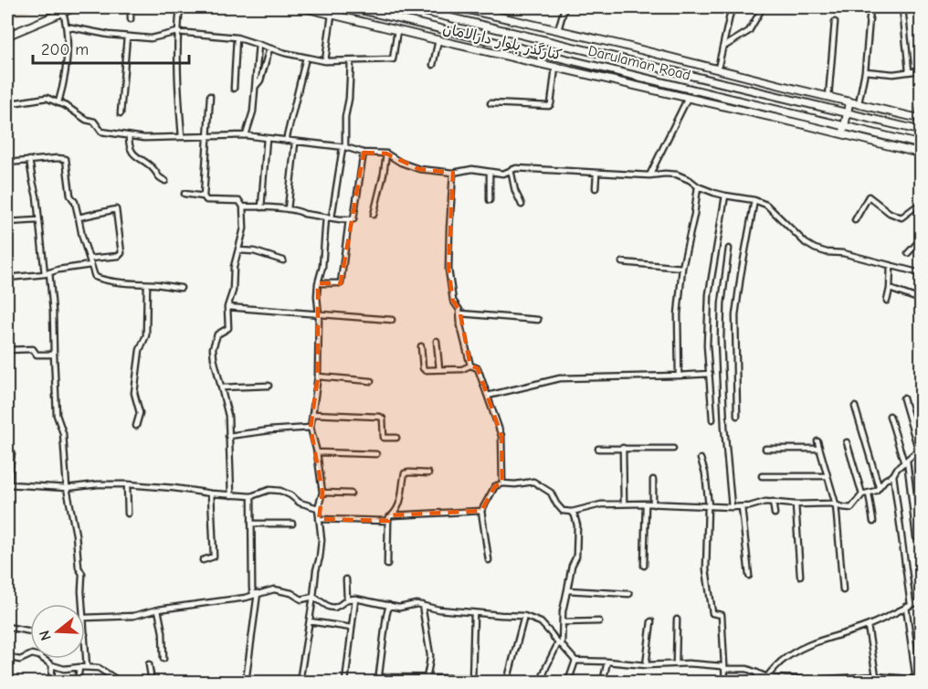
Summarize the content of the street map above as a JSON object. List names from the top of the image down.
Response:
{
  "streets": {
    "street": ["کنارگذر بلوار دارالامان", "Darulaman Road"]
  },
  "scale_bar": "200 m",
  "north": "left"
}
